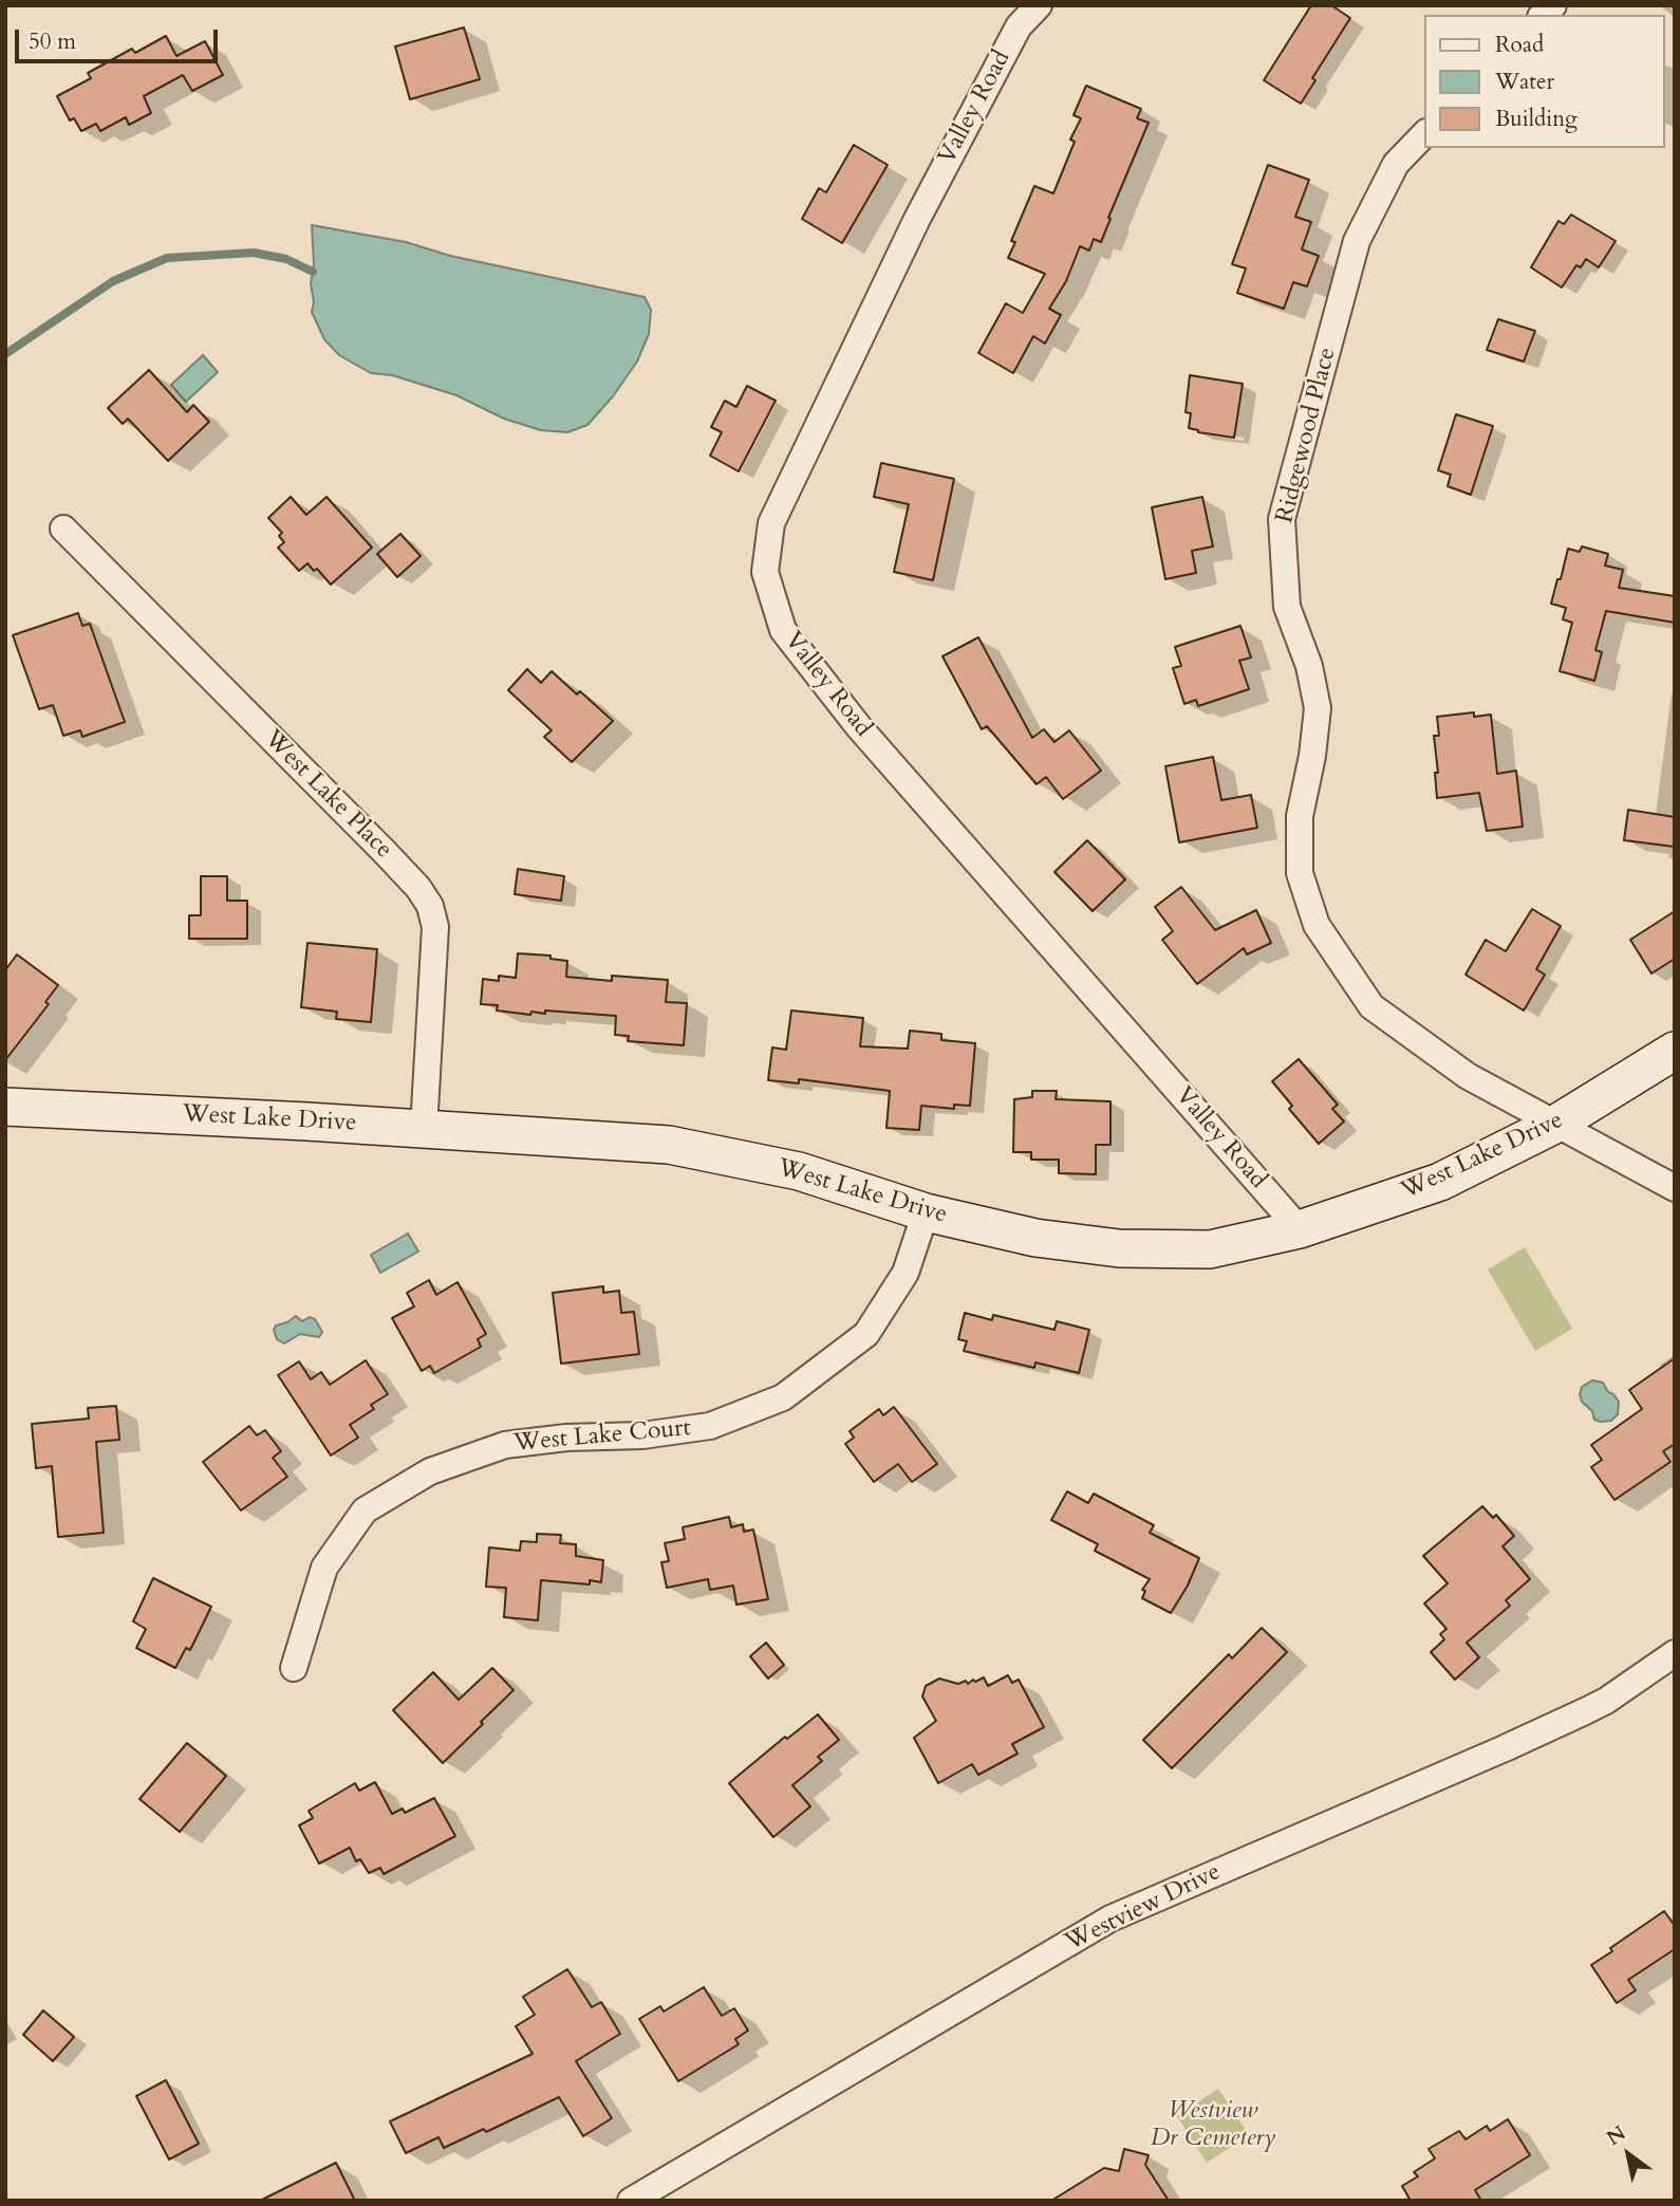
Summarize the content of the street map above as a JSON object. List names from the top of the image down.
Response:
{
  "streets": {
    "main road": ["West Lake Drive"],
    "street": [
      "Valley Road",
      "Ridgewood Place",
      "West Lake Place",
      "West Lake Court",
      "Westview Drive"
    ]
  },
  "crossings": [
    ["Valley Road", "West Lake Drive"],
    ["Ridgewood Place", "West Lake Drive"],
    ["West Lake Place", "West Lake Drive"],
    ["West Lake Drive", "West Lake Court"]
  ],
  "parks": ["Westview Dr Cemetery"],
  "legend": ["Road", "Water", "Building"],
  "scale_bar": "50 m",
  "north": "top left"
}
